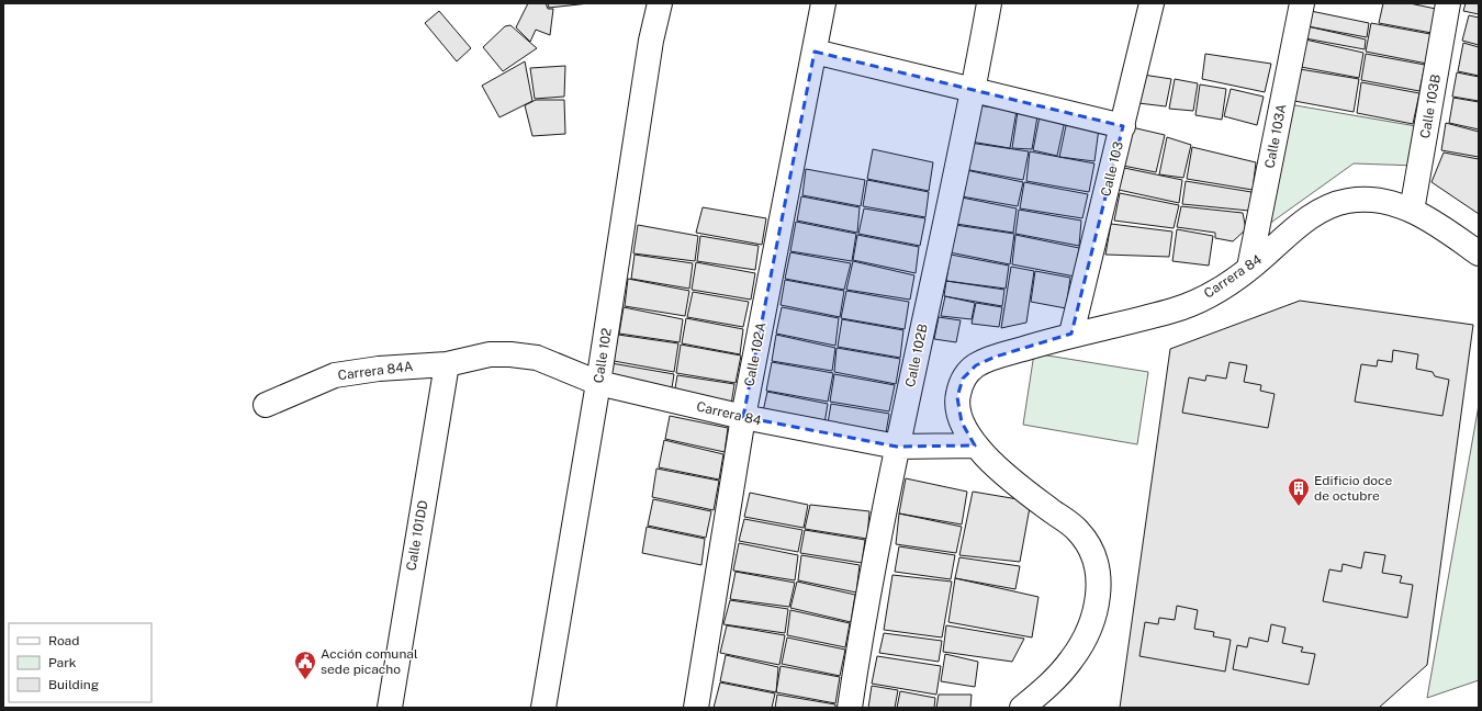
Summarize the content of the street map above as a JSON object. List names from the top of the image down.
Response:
{
  "streets": {
    "street": [
      "Calle 103B",
      "Calle 103A",
      "Calle 103",
      "Carrera 84",
      "Calle 102A",
      "Calle 102",
      "Calle 102B",
      "Carrera 84A",
      "Calle 101DD"
    ]
  },
  "crossings": [
    ["Calle 103B", "Carrera 84"],
    ["Calle 103A", "Carrera 84"],
    ["Calle 103", "Carrera 84"],
    ["Carrera 84", "Calle 102A"],
    ["Carrera 84", "Calle 102"],
    ["Carrera 84", "Calle 102B"],
    ["Carrera 84", "Carrera 84A"],
    ["Carrera 84A", "Calle 101DD"]
  ],
  "places": {
    "building": ["Edificio doce de octubre"],
    "public building": ["Acción comunal sede picacho"]
  },
  "legend": ["Road", "Park", "Building"]
}
